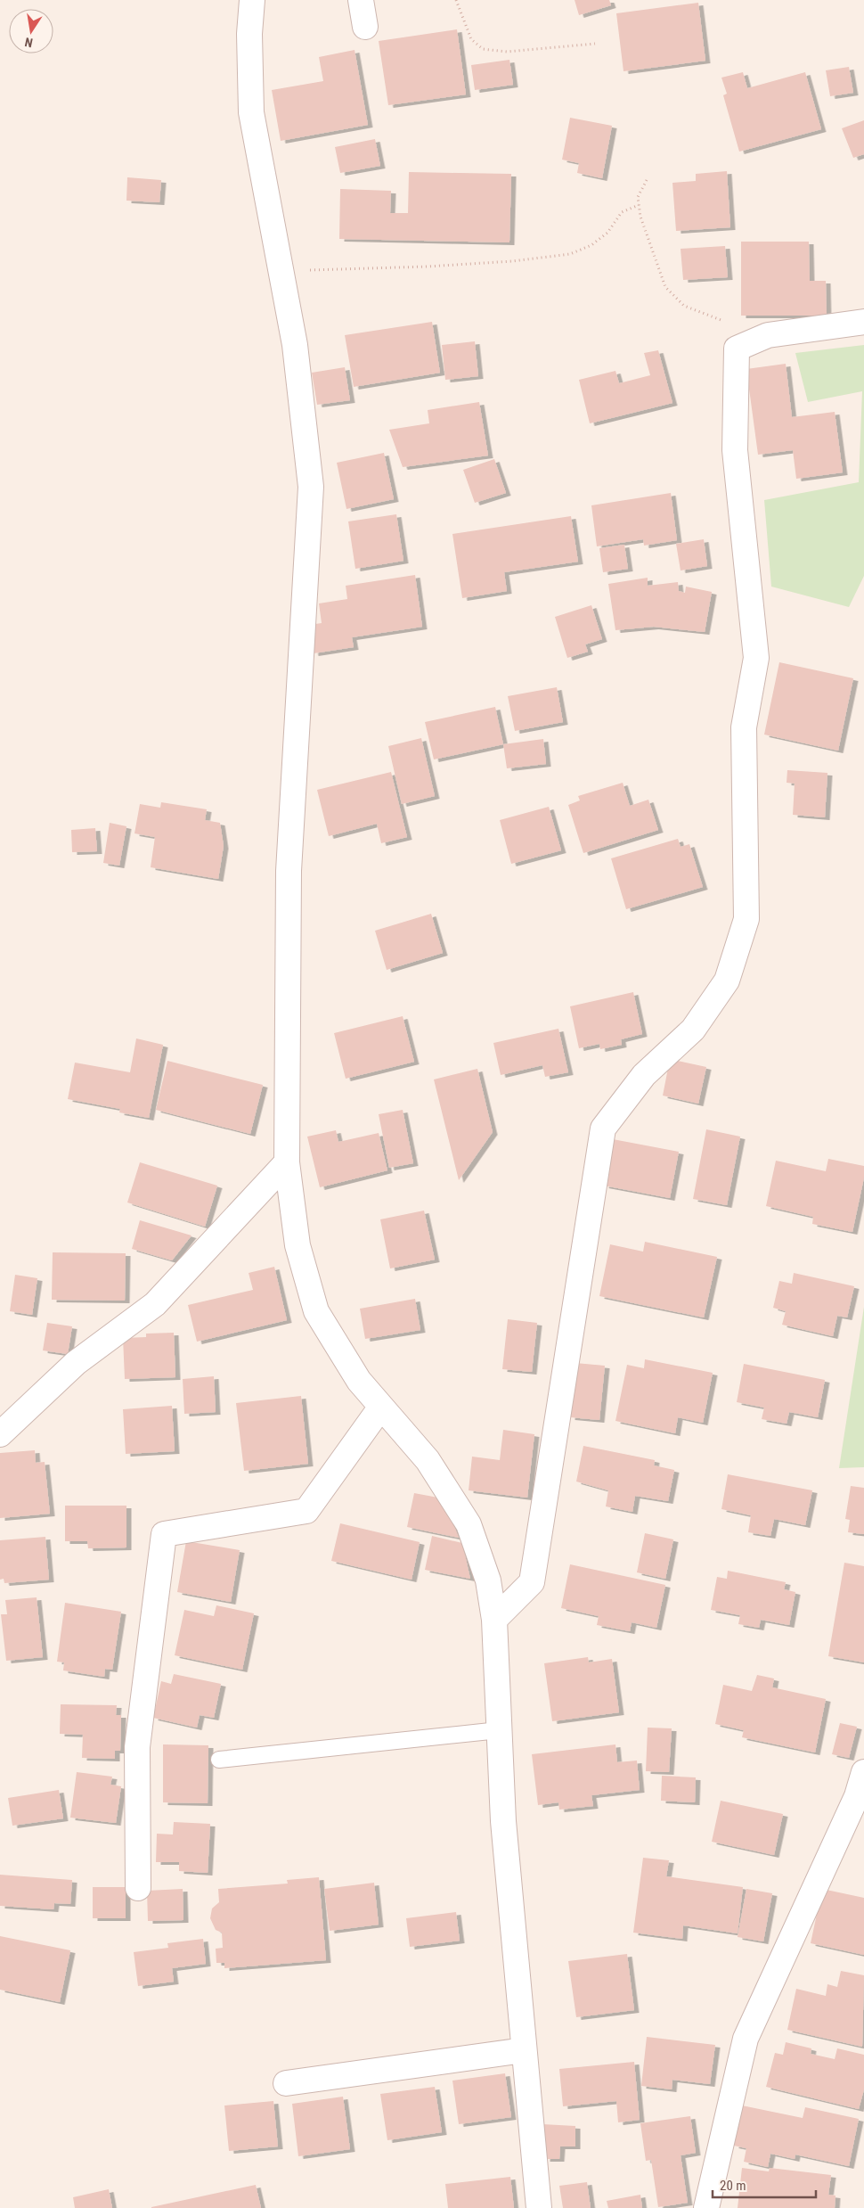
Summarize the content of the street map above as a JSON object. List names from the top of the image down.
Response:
{
  "scale_bar": "20 m",
  "north": "bottom"
}
